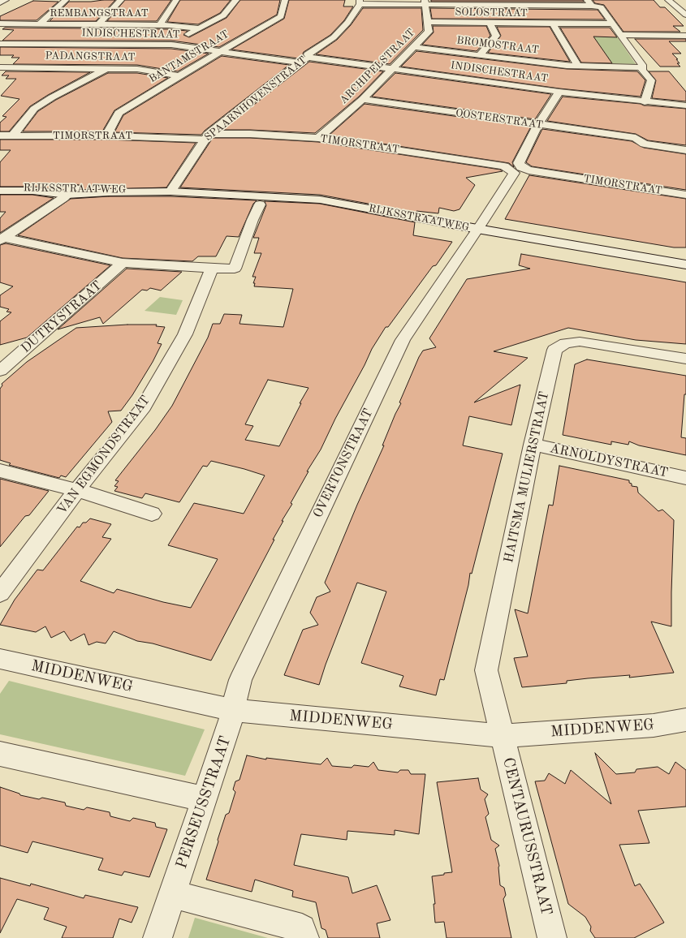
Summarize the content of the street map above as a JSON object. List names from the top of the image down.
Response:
{
  "streets": {
    "street": [
      "SOLOSTRAAT",
      "REMBANGSTRAAT",
      "INDISCHESTRAAT",
      "BROMOSTRAAT",
      "PADANGSTRAAT",
      "BANTAMSTRAAT",
      "ARCHIPELSTRAAT",
      "SPAARNHOVENSTRAAT",
      "OOSTERSTRAAT",
      "TIMORSTRAAT",
      "RIJKSSTRAATWEG",
      "DUTRYSTRAAT",
      "VAN EGMONDSTRAAT",
      "ARNOLDYSTRAAT",
      "OVERTONSTRAAT",
      "HAITSMA MULIERSTRAAT",
      "MIDDENWEG",
      "PERSEUSSTRAAT",
      "CENTAURUSSTRAAT"
    ]
  },
  "crossings": [
    ["SOLOSTRAAT", "ARCHIPELSTRAAT"],
    ["INDISCHESTRAAT", "BANTAMSTRAAT"],
    ["INDISCHESTRAAT", "ARCHIPELSTRAAT"],
    ["INDISCHESTRAAT", "SPAARNHOVENSTRAAT"],
    ["BROMOSTRAAT", "ARCHIPELSTRAAT"],
    ["PADANGSTRAAT", "BANTAMSTRAAT"],
    ["BANTAMSTRAAT", "TIMORSTRAAT"],
    ["ARCHIPELSTRAAT", "OOSTERSTRAAT"],
    ["ARCHIPELSTRAAT", "TIMORSTRAAT"],
    ["SPAARNHOVENSTRAAT", "TIMORSTRAAT"],
    ["SPAARNHOVENSTRAAT", "RIJKSSTRAATWEG"],
    ["OOSTERSTRAAT", "TIMORSTRAAT"],
    ["TIMORSTRAAT", "OVERTONSTRAAT"],
    ["RIJKSSTRAATWEG", "OVERTONSTRAAT"],
    ["ARNOLDYSTRAAT", "HAITSMA MULIERSTRAAT"],
    ["OVERTONSTRAAT", "MIDDENWEG"],
    ["OVERTONSTRAAT", "PERSEUSSTRAAT"],
    ["HAITSMA MULIERSTRAAT", "MIDDENWEG"],
    ["HAITSMA MULIERSTRAAT", "CENTAURUSSTRAAT"],
    ["MIDDENWEG", "PERSEUSSTRAAT"],
    ["MIDDENWEG", "CENTAURUSSTRAAT"]
  ]
}
